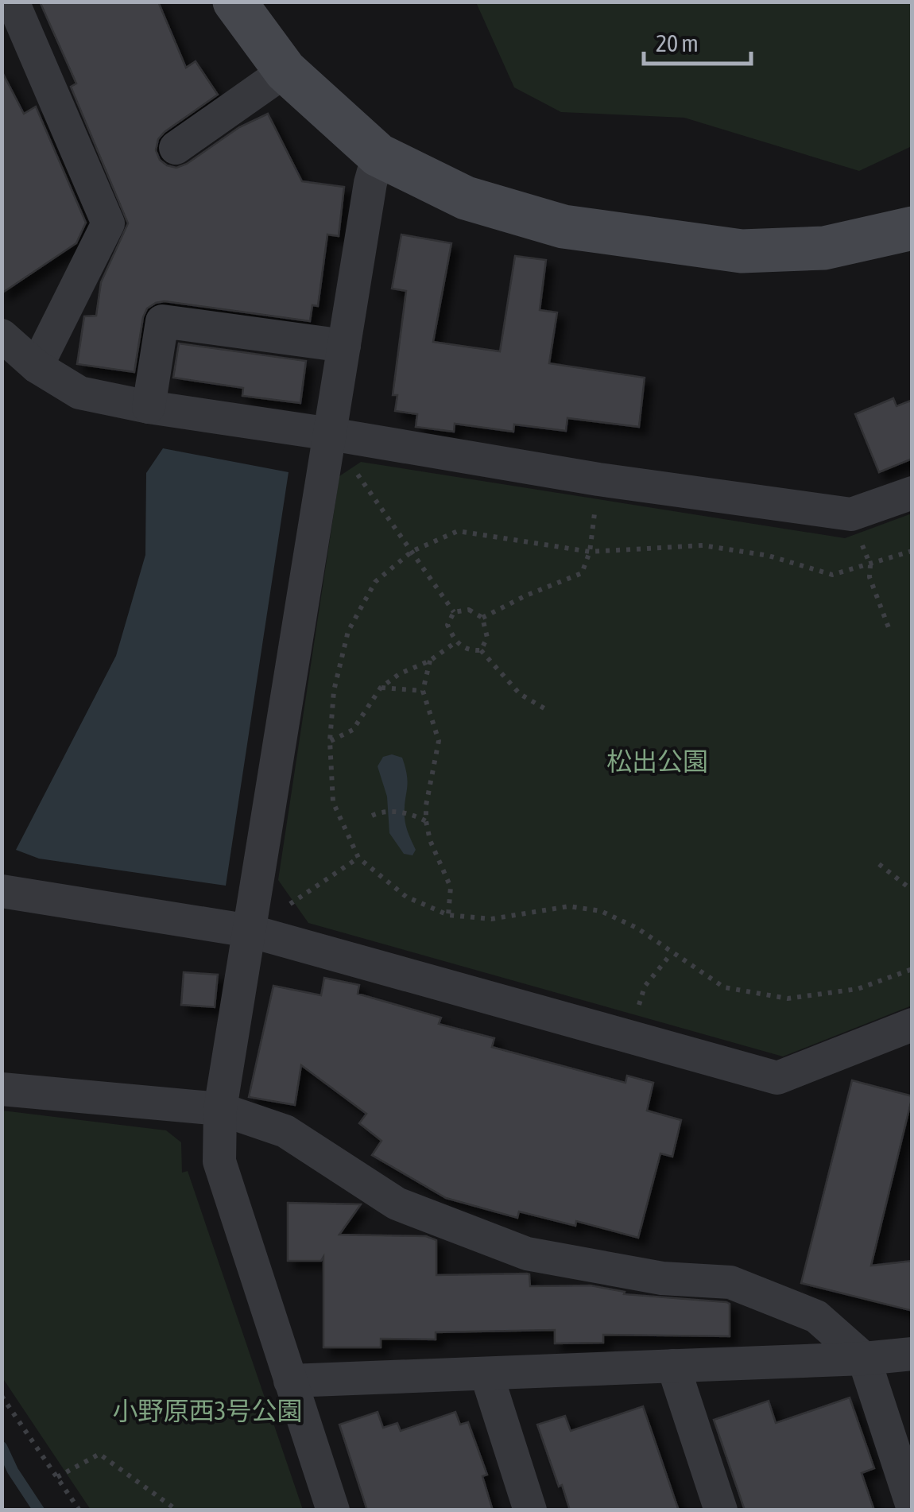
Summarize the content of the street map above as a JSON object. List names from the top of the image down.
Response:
{
  "parks": ["松出公園", "小野原西3号公園"],
  "scale_bar": "20 m"
}
